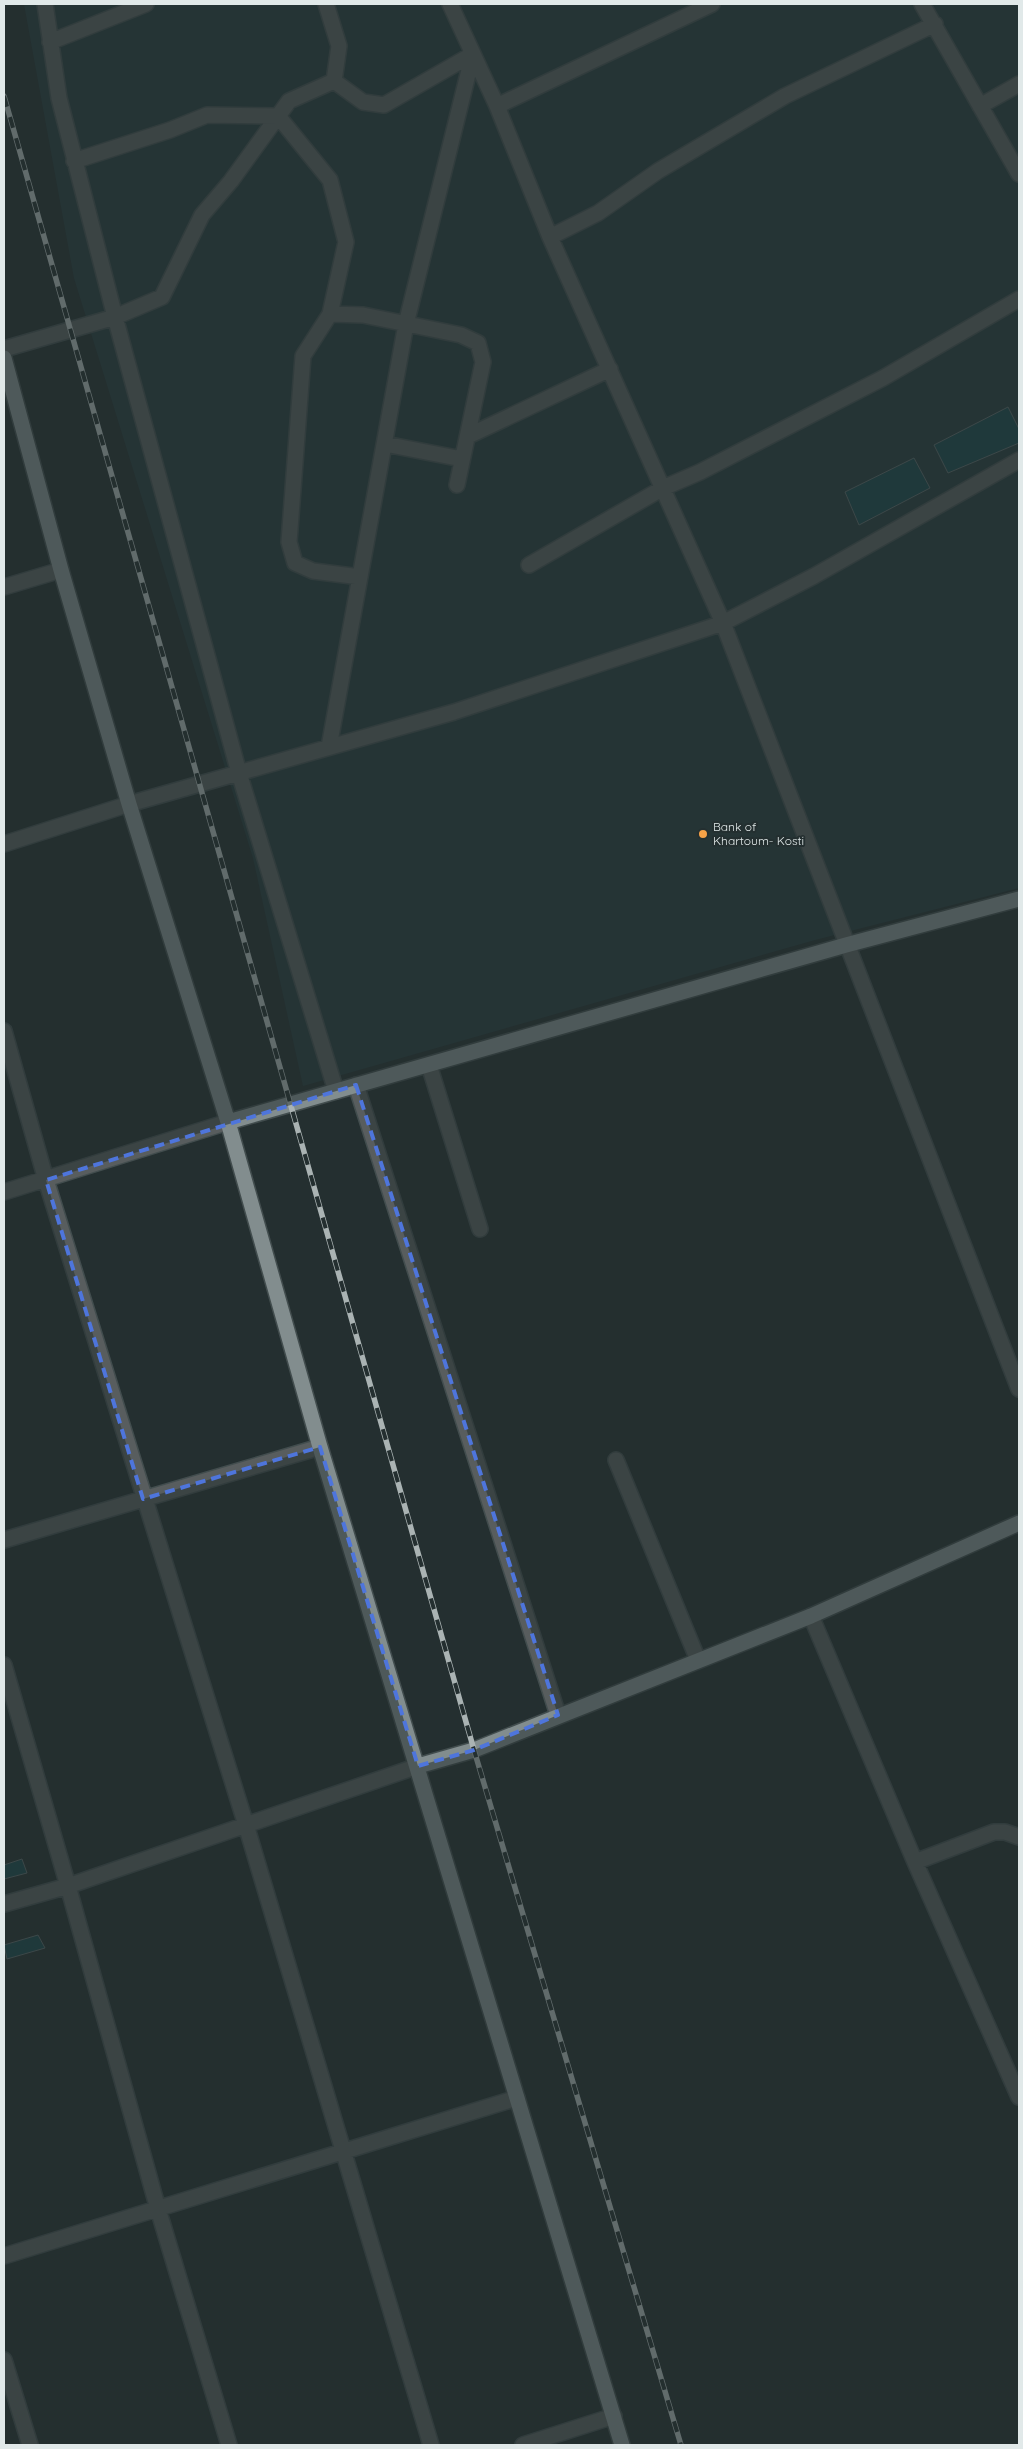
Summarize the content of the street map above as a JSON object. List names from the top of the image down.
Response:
{
  "places": ["Bank of Khartoum- Kosti"]
}
